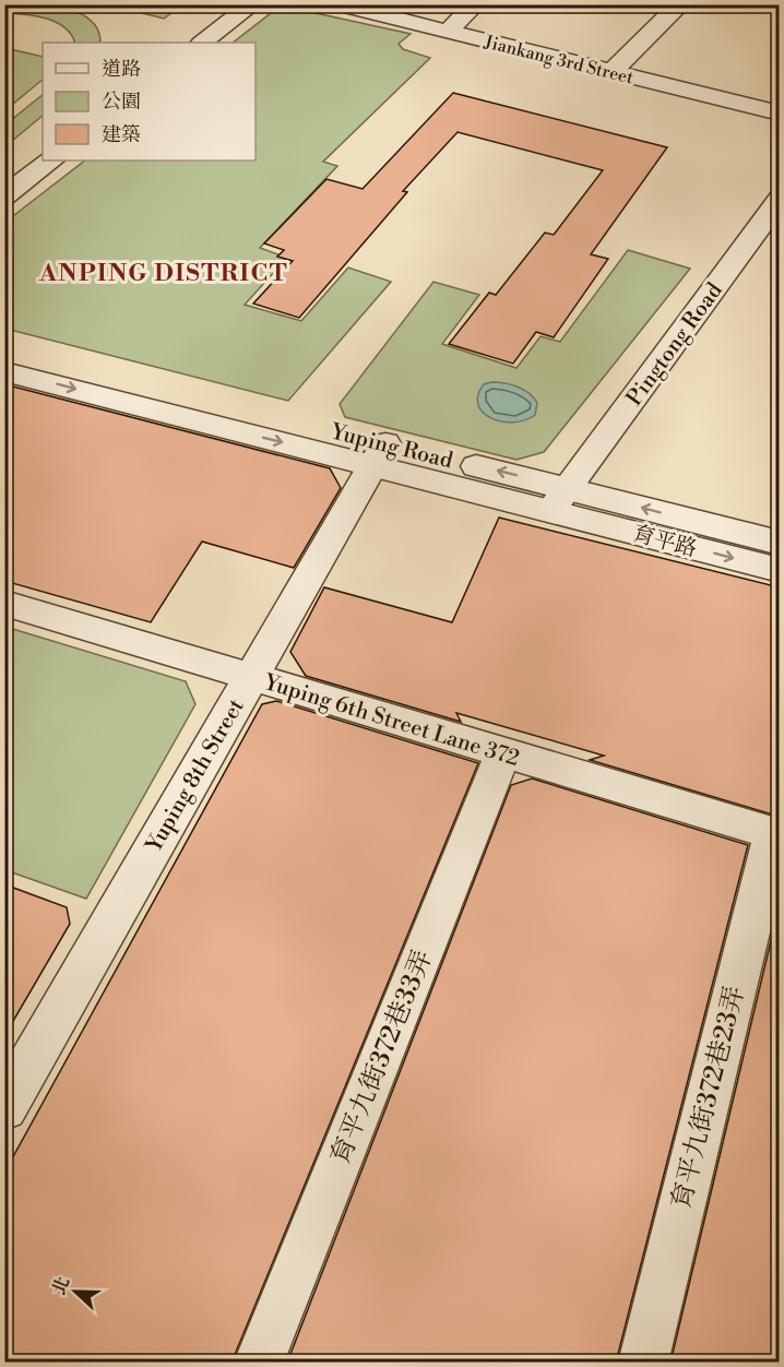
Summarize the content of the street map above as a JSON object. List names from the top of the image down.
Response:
{
  "streets": {
    "street": [
      "Jiankang 3rd Street",
      "Pingtong Road",
      "Yuping Road",
      "育平路",
      "Yuping 6th Street Lane 372",
      "Yuping 8th Street",
      "育平九街372巷33弄",
      "育平九街372巷23弄"
    ]
  },
  "crossings": [
    ["Pingtong Road", "Yuping Road"],
    ["Pingtong Road", "育平路"],
    ["Yuping Road", "育平路"],
    ["Yuping Road", "Yuping 8th Street"],
    ["Yuping 6th Street Lane 372", "Yuping 8th Street"],
    ["Yuping 6th Street Lane 372", "育平九街372巷33弄"],
    ["Yuping 6th Street Lane 372", "育平九街372巷23弄"]
  ],
  "one_way": ["育平路"],
  "districts": ["ANPING DISTRICT"],
  "legend": ["道路", "公園", "建築"],
  "north": "left"
}
